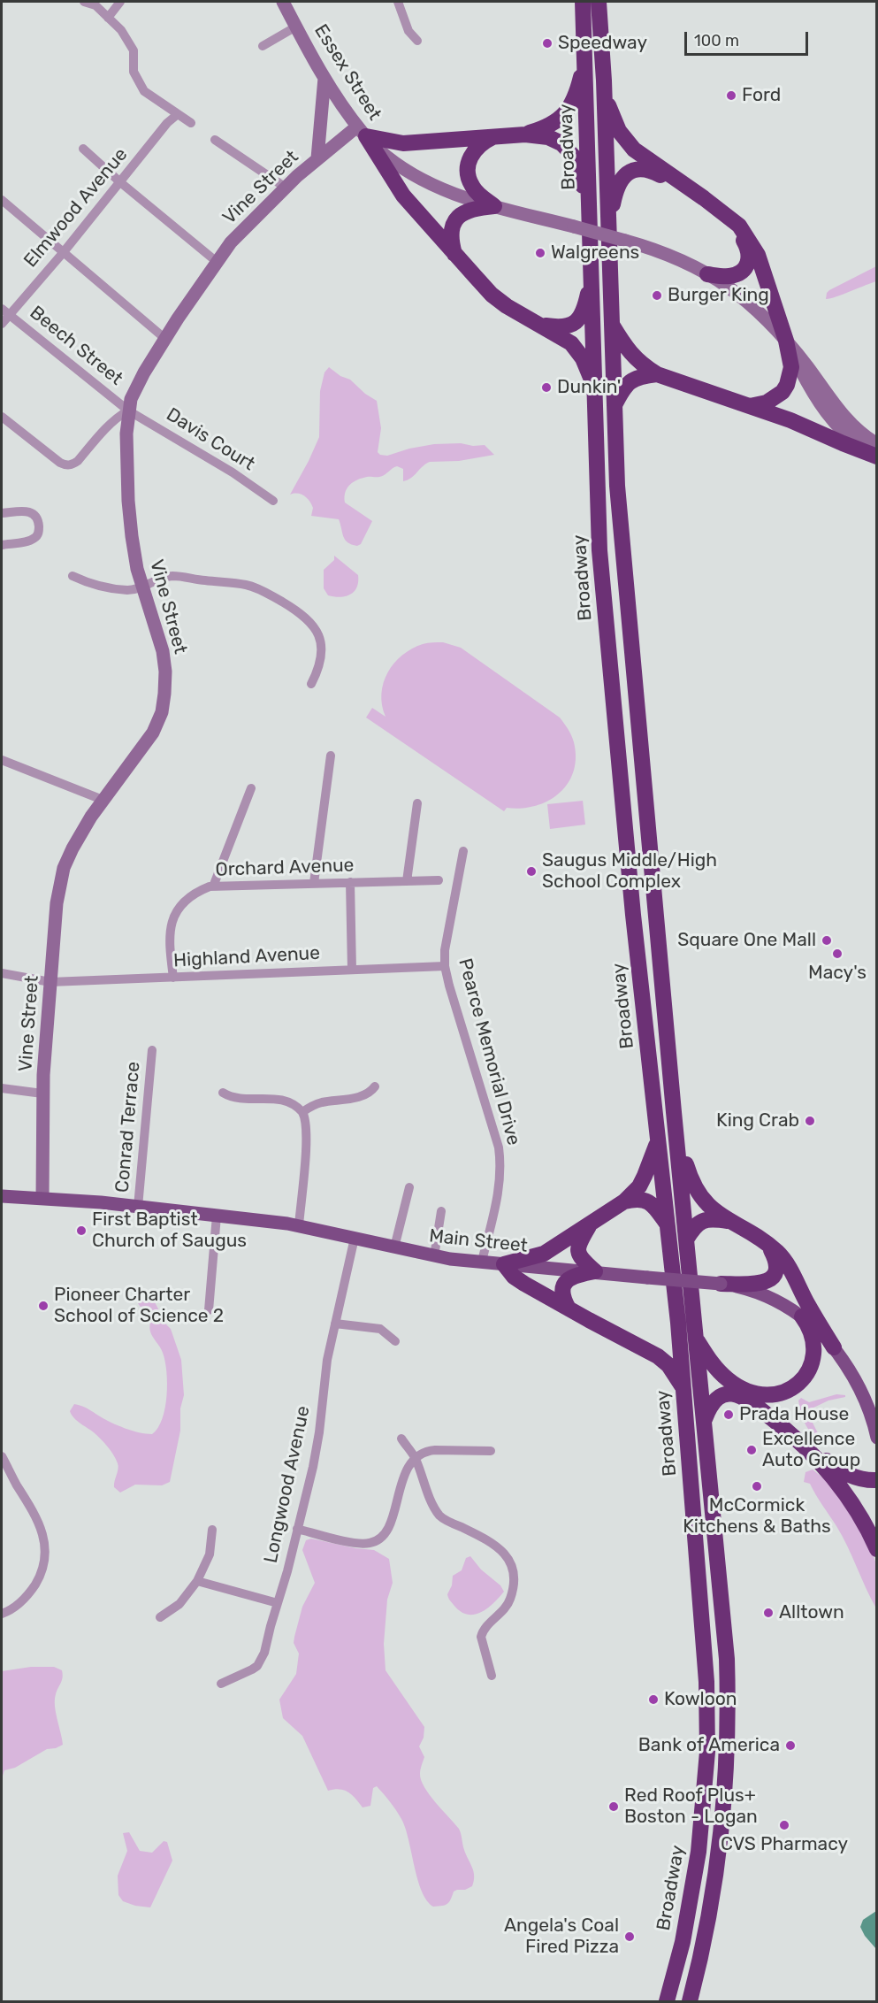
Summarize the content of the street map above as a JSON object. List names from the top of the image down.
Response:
{
  "streets": {
    "highway": ["Broadway"],
    "main road": ["Main Street"],
    "street": [
      "Essex Street",
      "Vine Street",
      "Elmwood Avenue",
      "Beech Street",
      "Davis Court",
      "Orchard Avenue",
      "Highland Avenue",
      "Pearce Memorial Drive",
      "Conrad Terrace",
      "Longwood Avenue"
    ]
  },
  "crossings": [
    ["Essex Street", "Vine Street"],
    ["Vine Street", "Beech Street"],
    ["Vine Street", "Davis Court"],
    ["Vine Street", "Highland Avenue"],
    ["Vine Street", "Main Street"],
    ["Elmwood Avenue", "Beech Street"],
    ["Beech Street", "Davis Court"],
    ["Orchard Avenue", "Highland Avenue"],
    ["Highland Avenue", "Pearce Memorial Drive"],
    ["Pearce Memorial Drive", "Main Street"],
    ["Conrad Terrace", "Main Street"],
    ["Main Street", "Longwood Avenue"]
  ],
  "places": [
    "Speedway",
    "Ford",
    "Walgreens",
    "Burger King",
    "Dunkin'",
    "Saugus Middle/High School Complex",
    "Square One Mall",
    "Macy's",
    "King Crab",
    "First Baptist Church of Saugus",
    "Pioneer Charter School of Science 2",
    "Prada House",
    "Excellence Auto Group",
    "McCormick Kitchens & Baths",
    "Alltown",
    "Kowloon",
    "Bank of America",
    "Red Roof Plus+ Boston - Logan",
    "CVS Pharmacy",
    "Angela's Coal Fired Pizza"
  ],
  "scale_bar": "100 m"
}
